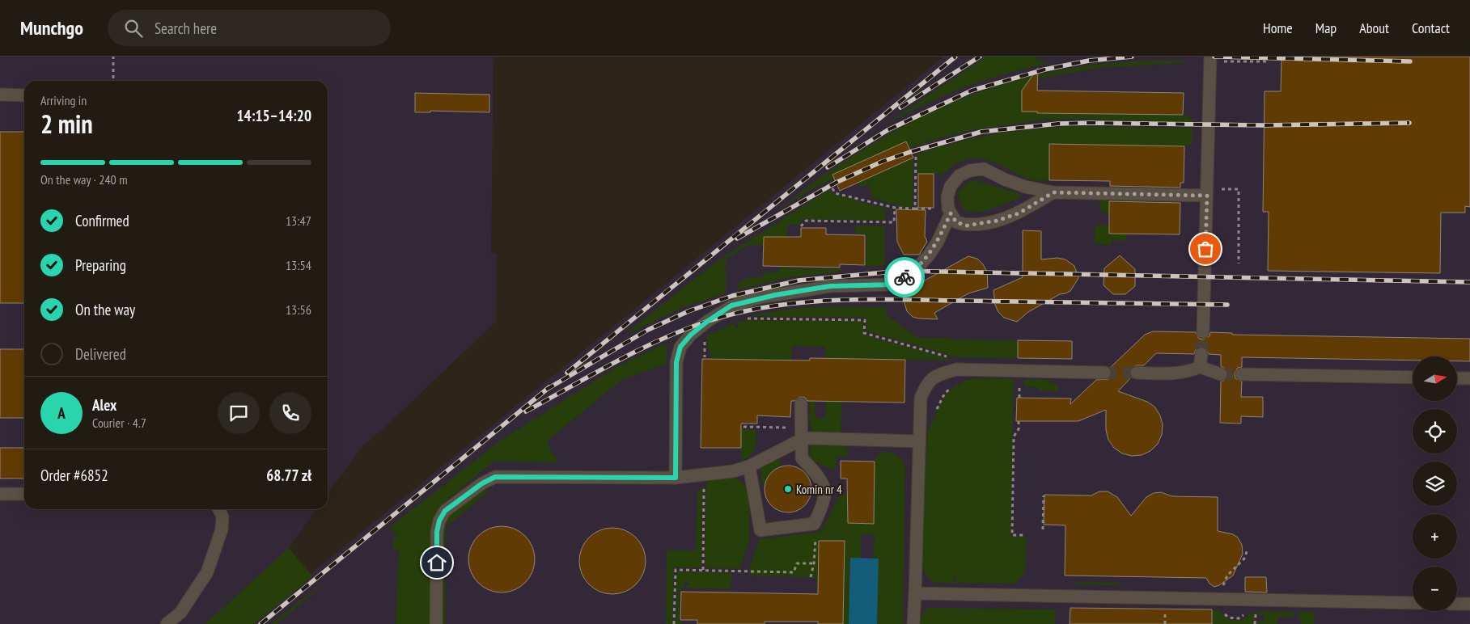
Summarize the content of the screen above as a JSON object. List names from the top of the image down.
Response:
{
  "places": ["Komin nr 4"],
  "north": "right",
  "page": {
    "header": "Munchgo",
    "search": "Search here",
    "nav": [
      "Home",
      "Map",
      "About",
      "Contact"
    ],
    "heading": ["2 min", "Arriving in", "14:15–14:20"],
    "panel": [
      "Alex",
      "Courier · 4.7",
      "Order #6852",
      "68.77 zł"
    ],
    "bar": "On the way · 240 m",
    "list": [
      ["Confirmed", "13:47"],
      ["Preparing", "13:54"],
      ["On the way", "13:56"],
      "Delivered"
    ],
    "map_buttons": ["+", "−"],
    "round": "A"
  }
}
